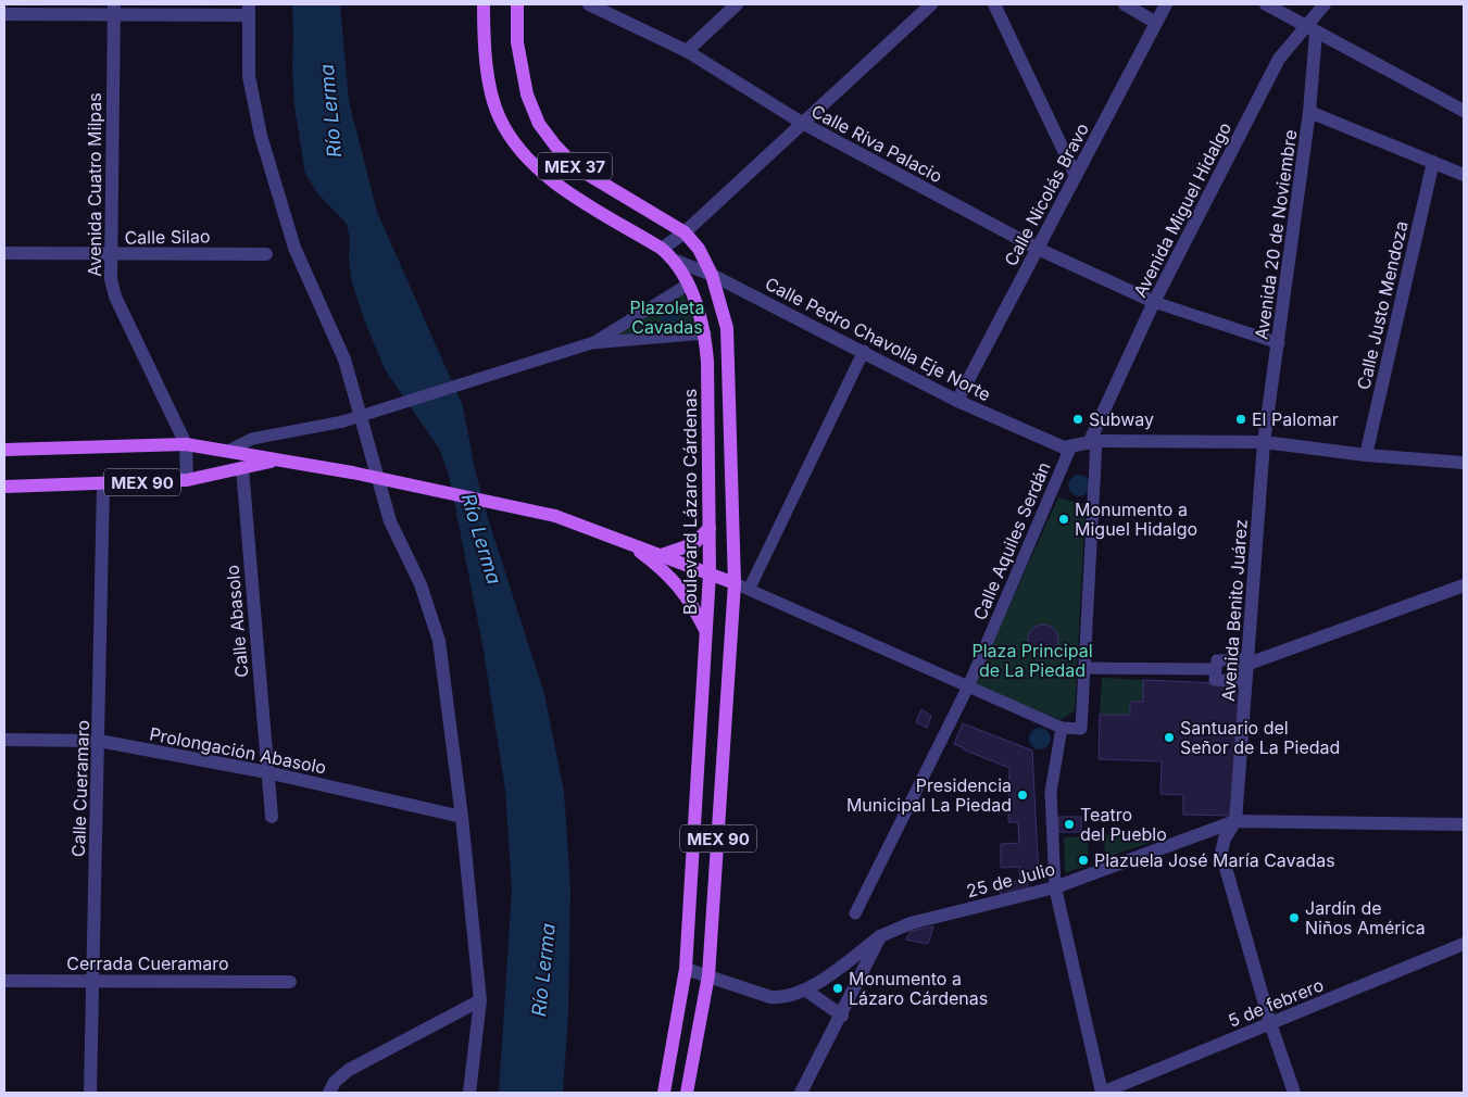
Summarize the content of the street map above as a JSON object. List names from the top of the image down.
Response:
{
  "streets": {
    "main road": ["MEX 37", "MEX 90", "Boulevard Lázaro Cárdenas"],
    "street": [
      "Calle Riva Palacio",
      "Avenida Cuatro Milpas",
      "Calle Nicolás Bravo",
      "Avenida Miguel Hidalgo",
      "Avenida 20 de Noviembre",
      "Calle Silao",
      "Calle Justo Mendoza",
      "Calle Pedro Chavolla Eje Norte",
      "Calle Aquiles Serdán",
      "Avenida Benito Juárez",
      "Calle Abasolo",
      "Prolongación Abasolo",
      "Calle Cueramaro",
      "25 de Julio",
      "Cerrada Cueramaro",
      "5 de febrero"
    ]
  },
  "crossings": [
    ["Calle Riva Palacio", "Calle Nicolás Bravo"],
    ["Calle Riva Palacio", "Avenida Miguel Hidalgo"],
    ["MEX 37", "Calle Pedro Chavolla Eje Norte"],
    ["MEX 37", "MEX 90"],
    ["Avenida Cuatro Milpas", "Calle Silao"],
    ["Avenida Cuatro Milpas", "MEX 90"],
    ["Calle Nicolás Bravo", "Calle Pedro Chavolla Eje Norte"],
    ["Avenida Miguel Hidalgo", "Avenida 20 de Noviembre"],
    ["Avenida 20 de Noviembre", "Avenida Benito Juárez"],
    ["Calle Pedro Chavolla Eje Norte", "Boulevard Lázaro Cárdenas"],
    ["Calle Pedro Chavolla Eje Norte", "Calle Aquiles Serdán"],
    ["MEX 90", "Boulevard Lázaro Cárdenas"],
    ["MEX 90", "Calle Abasolo"],
    ["MEX 90", "Calle Cueramaro"],
    ["Avenida Benito Juárez", "25 de Julio"],
    ["Avenida Benito Juárez", "5 de febrero"],
    ["Calle Abasolo", "Prolongación Abasolo"],
    ["Prolongación Abasolo", "Calle Cueramaro"],
    ["Calle Cueramaro", "Cerrada Cueramaro"]
  ],
  "water": ["Río Lerma"],
  "parks": ["Plazoleta Cavadas", "Plaza Principal de La Piedad"],
  "places": [
    "Subway",
    "El Palomar",
    "Monumento a Miguel Hidalgo",
    "Santuario del Señor de La Piedad",
    "Presidencia Municipal La Piedad",
    "Teatro del Pueblo",
    "Plazuela José María Cavadas",
    "Jardín de Niños América",
    "Monumento a Lázaro Cárdenas"
  ]
}
